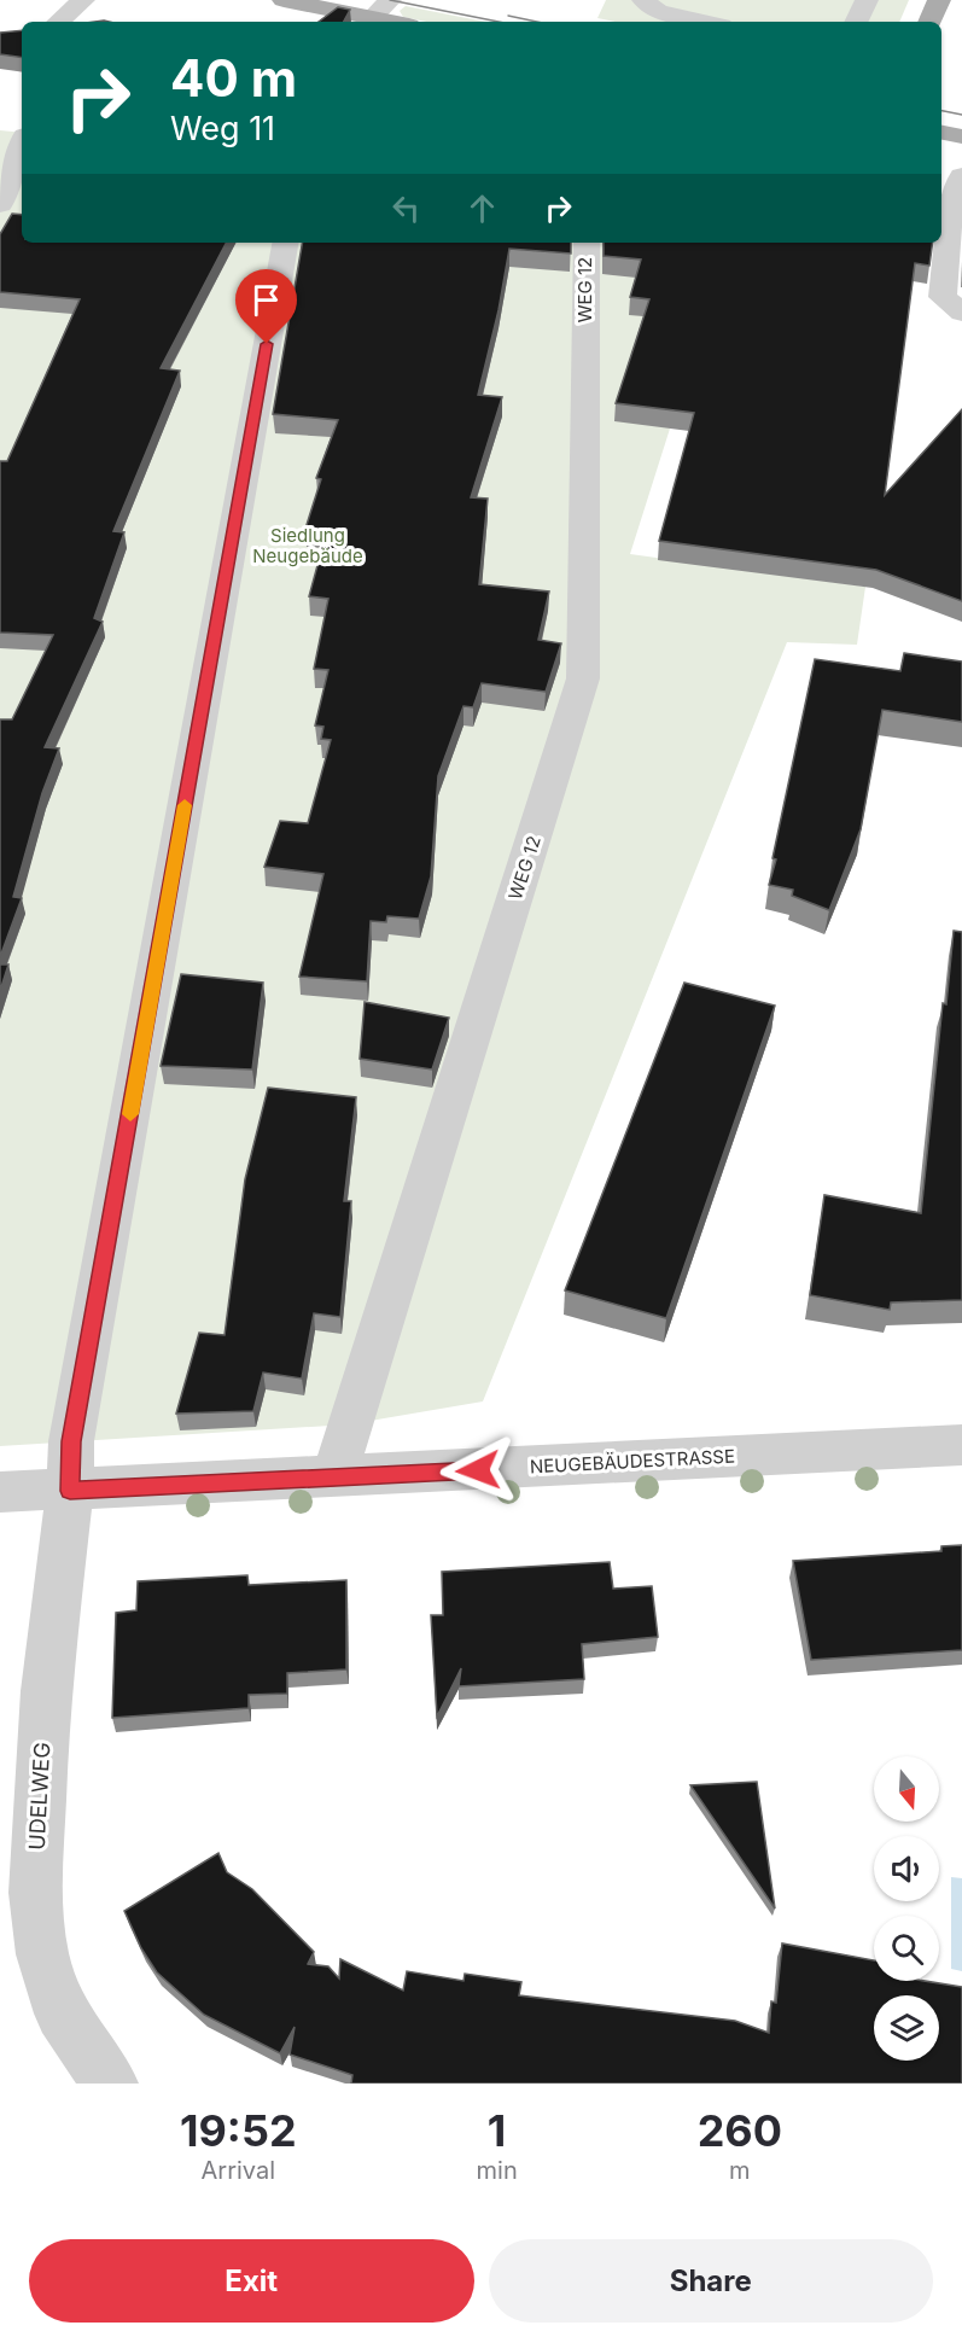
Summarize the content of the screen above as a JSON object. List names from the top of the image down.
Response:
{
  "streets": {
    "street": ["WEG 12", "NEUGEBÄUDESTRASSE", "UDELWEG"]
  },
  "crossings": [
    ["WEG 12", "NEUGEBÄUDESTRASSE"],
    ["NEUGEBÄUDESTRASSE", "UDELWEG"]
  ],
  "parks": ["Siedlung Neugebäude"],
  "north": "bottom",
  "page": {
    "turn": ["40 m", "Weg 11"],
    "eta": [
      "19:52",
      "Arrival",
      "1",
      "min",
      "260",
      "m"
    ],
    "buttons": ["Exit", "Share"]
  }
}
